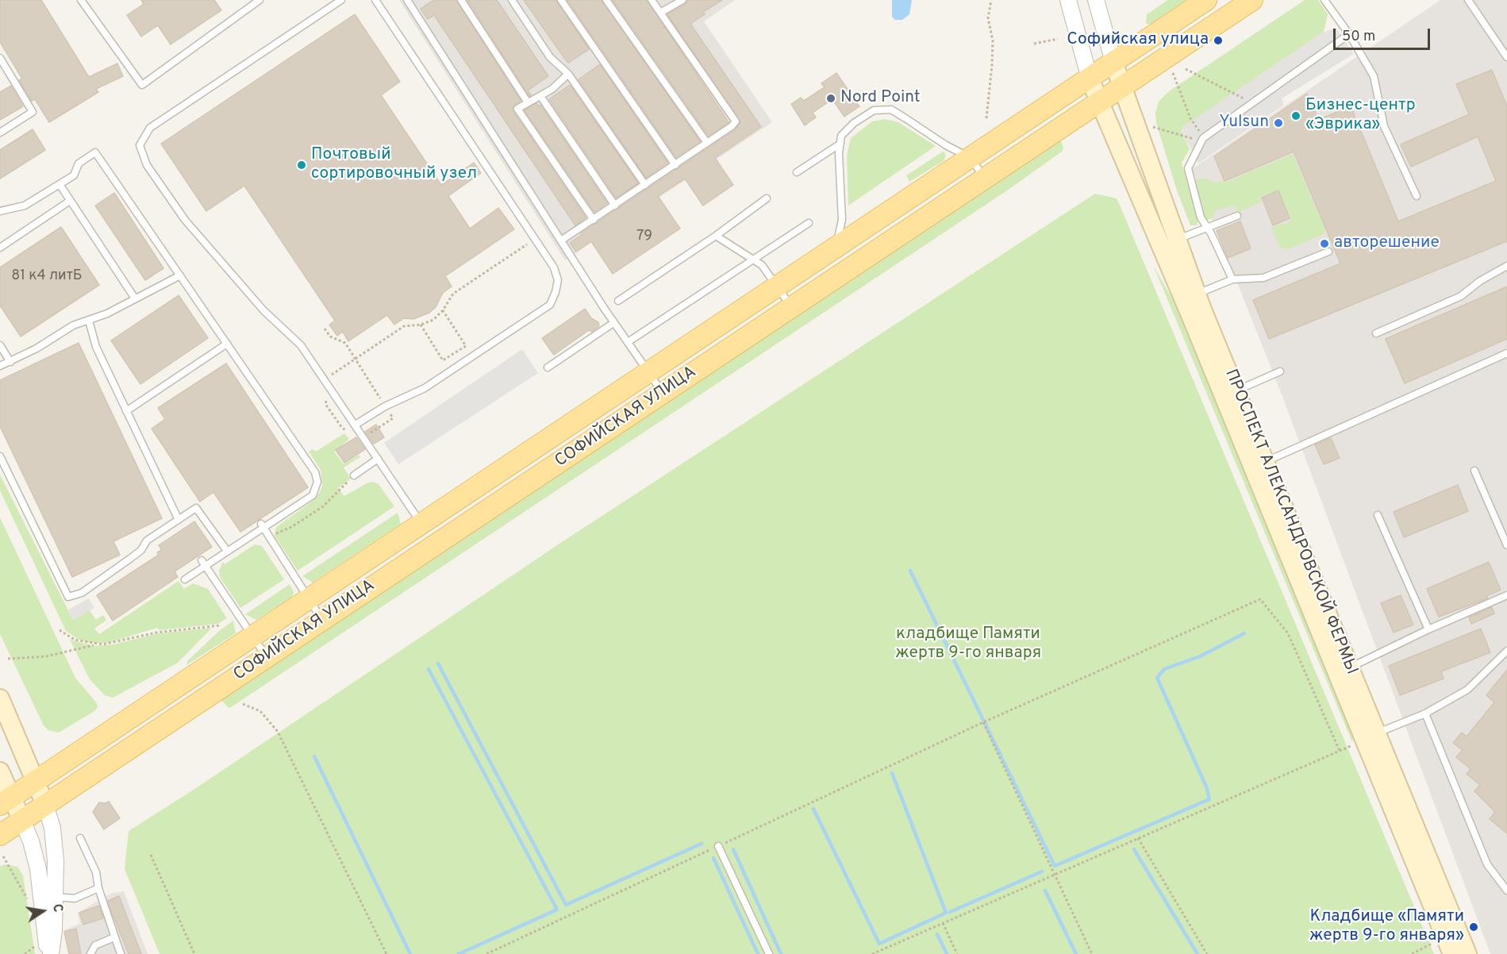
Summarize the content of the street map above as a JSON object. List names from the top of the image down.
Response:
{
  "streets": {
    "main road": ["СОФИЙСКАЯ УЛИЦА", "ПРОСПЕКТ АЛЕКСАНДРОВСКОЙ ФЕРМЫ"]
  },
  "crossings": [
    ["СОФИЙСКАЯ УЛИЦА", "ПРОСПЕКТ АЛЕКСАНДРОВСКОЙ ФЕРМЫ"]
  ],
  "parks": ["кладбище Памяти жертв 9-го января"],
  "places": [
    "Софийская улица",
    "Nord Point",
    "Бизнес-центр «Эврика»",
    "Yulsun",
    "Почтовый сортировочный узел",
    "авторешение",
    "Кладбище «Памяти жертв 9-го января»"
  ],
  "house_numbers": ["79", "81 к4 литБ"],
  "scale_bar": "50 m",
  "north": "right"
}
